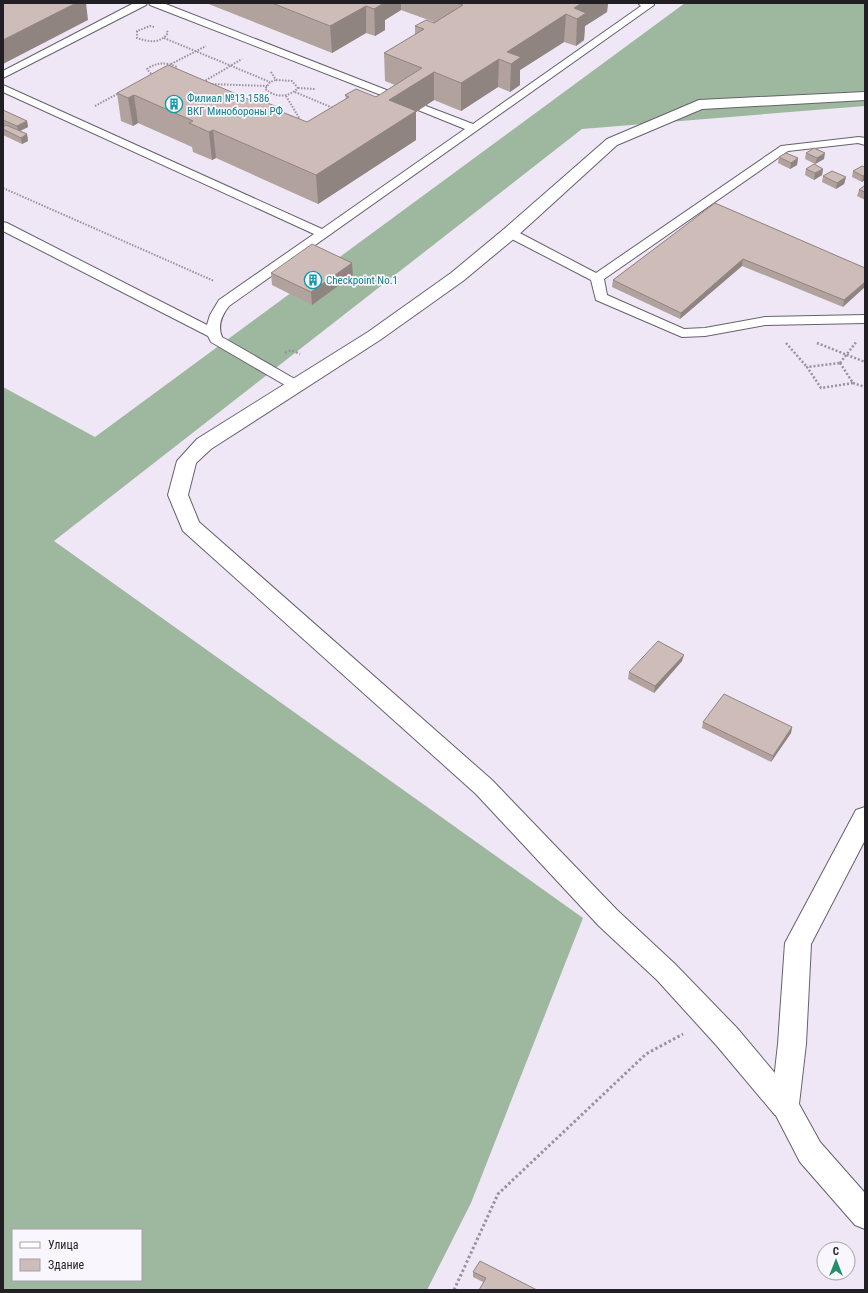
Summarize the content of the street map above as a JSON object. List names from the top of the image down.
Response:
{
  "places": {
    "building": ["Филиал №13 1586 ВКГ Минобороны РФ", "Checkpoint No.1"]
  },
  "legend": ["Улица", "Здание"],
  "north": "top"
}
